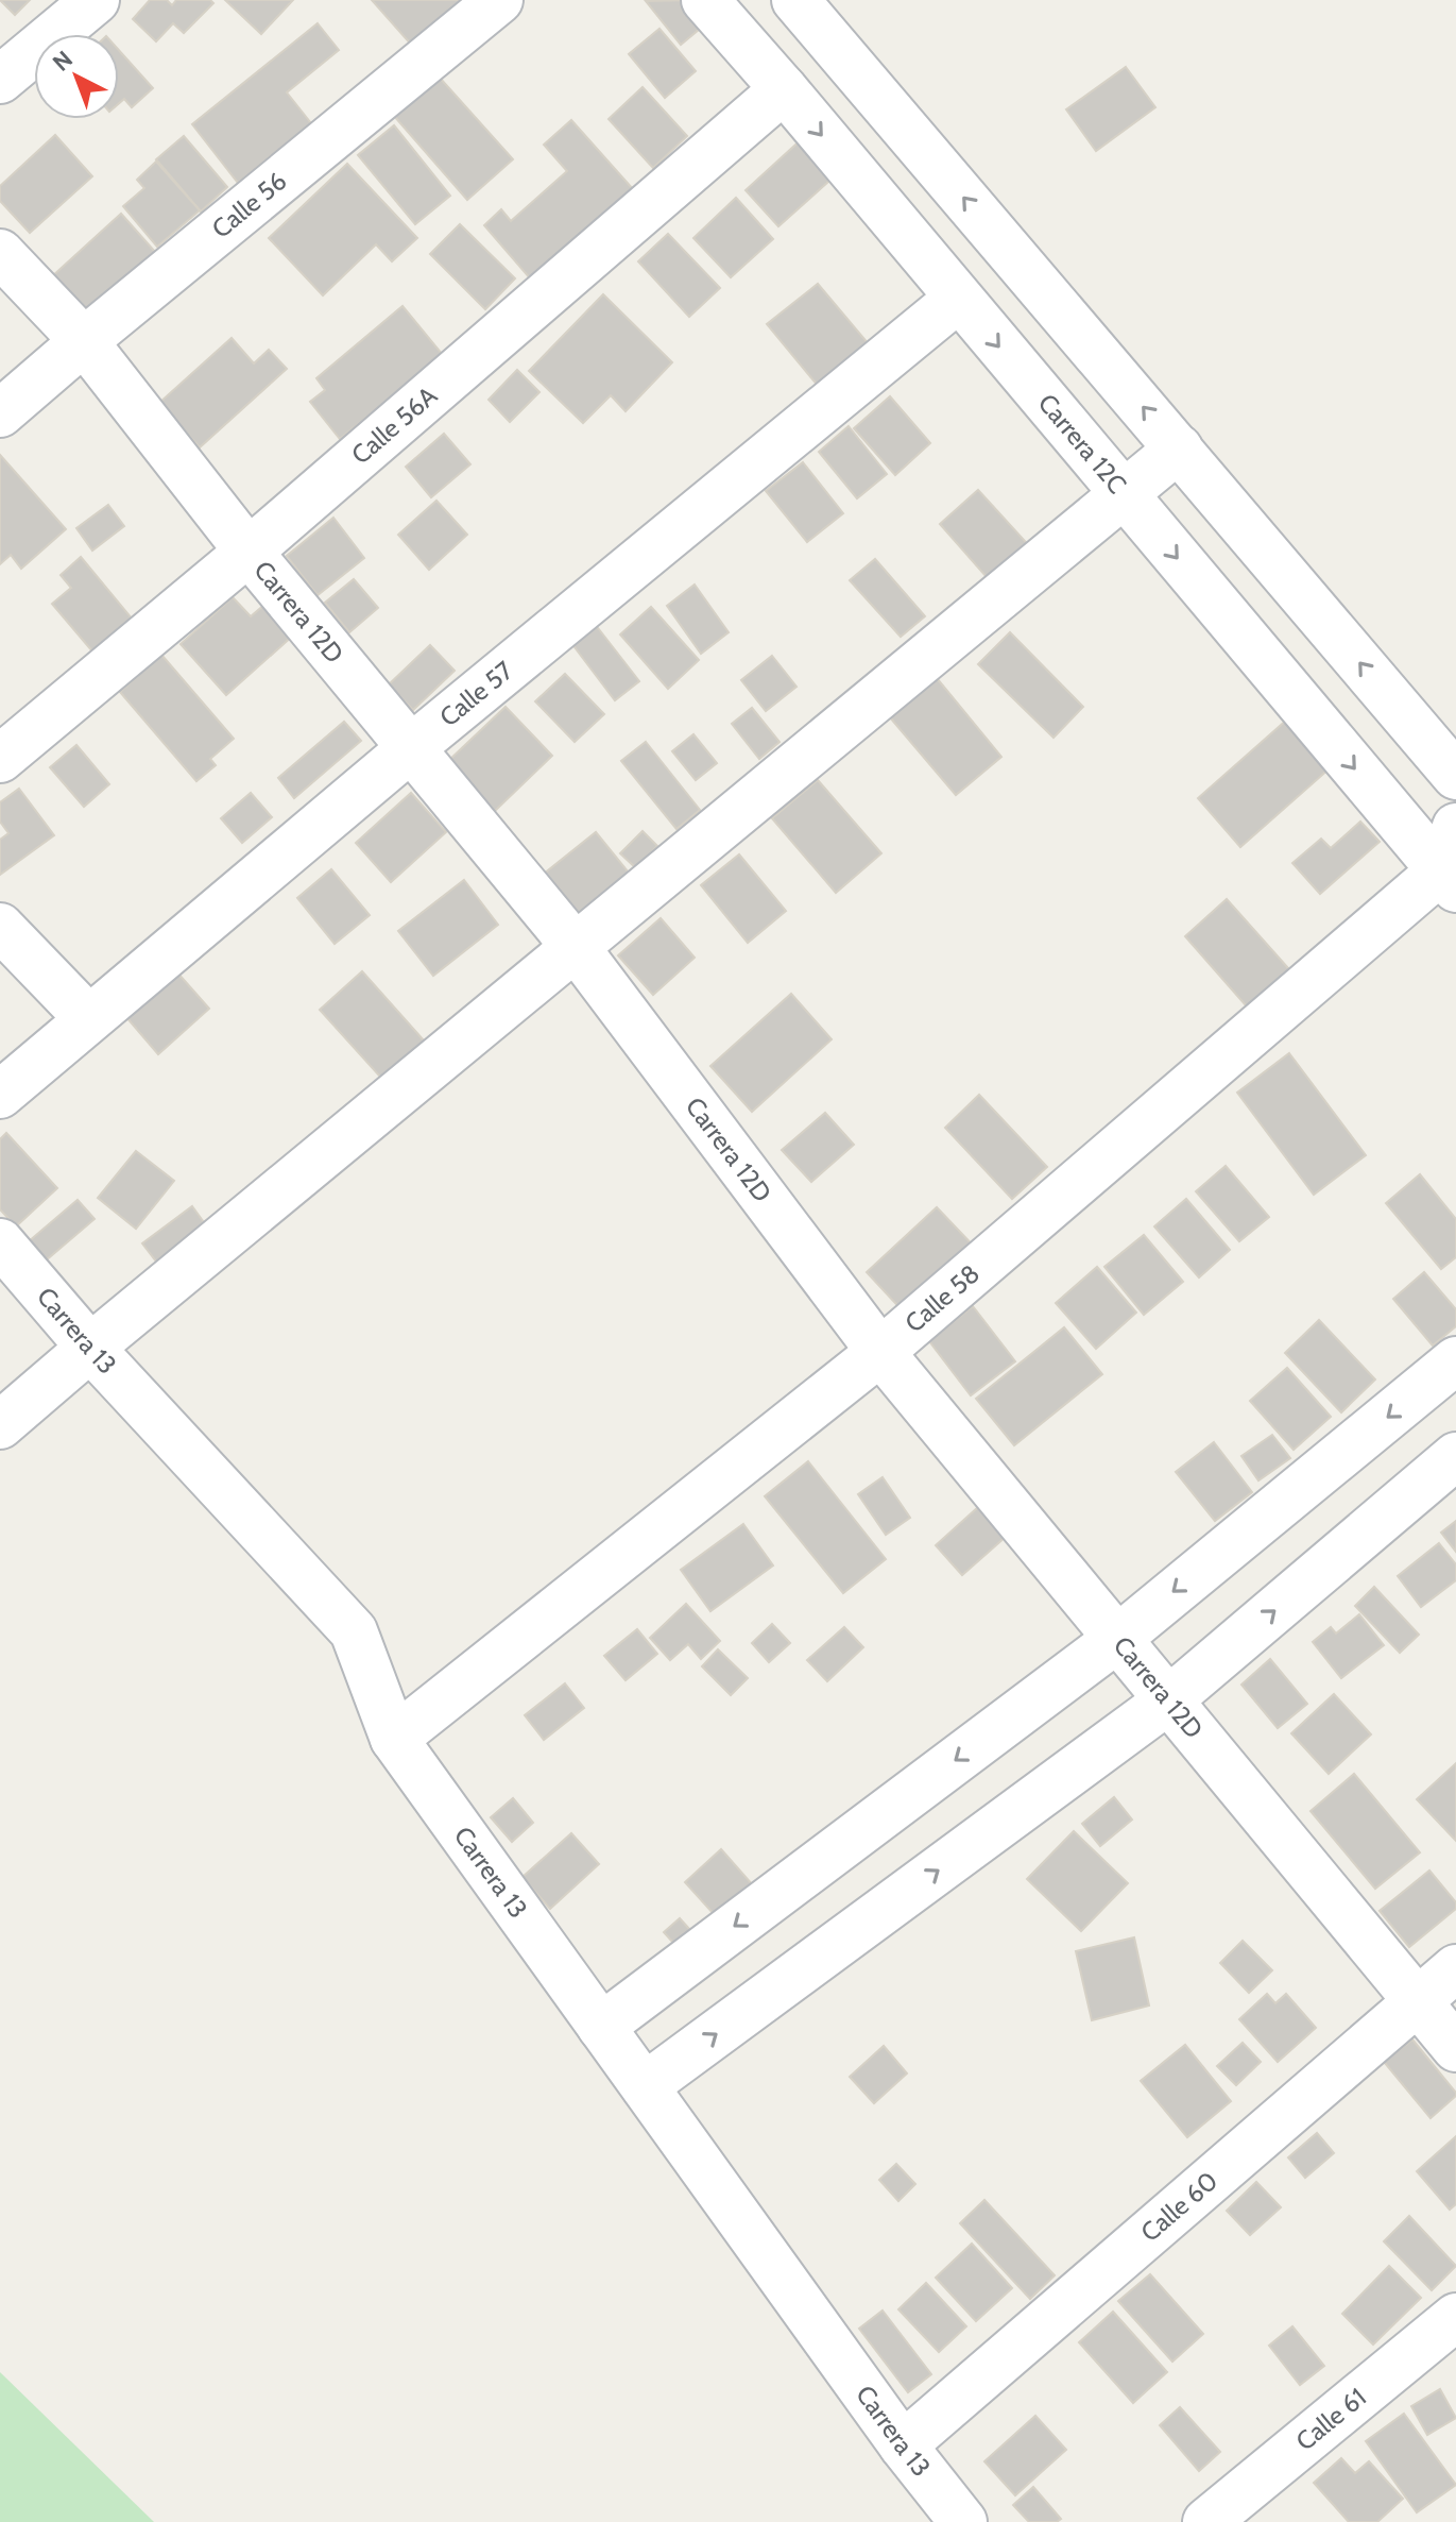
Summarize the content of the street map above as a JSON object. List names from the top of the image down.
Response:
{
  "streets": {
    "street": [
      "Calle 56",
      "Calle 56A",
      "Carrera 12C",
      "Carrera 12D",
      "Calle 57",
      "Calle 58",
      "Carrera 13",
      "Calle 60",
      "Calle 61"
    ]
  },
  "crossings": [
    ["Calle 56", "Carrera 12D"],
    ["Calle 56A", "Carrera 12C"],
    ["Calle 56A", "Carrera 12D"],
    ["Carrera 12C", "Calle 57"],
    ["Carrera 12C", "Calle 58"],
    ["Carrera 12D", "Calle 57"],
    ["Carrera 12D", "Calle 58"],
    ["Carrera 12D", "Calle 60"],
    ["Calle 58", "Carrera 13"],
    ["Carrera 13", "Calle 60"]
  ],
  "north": "top left"
}
